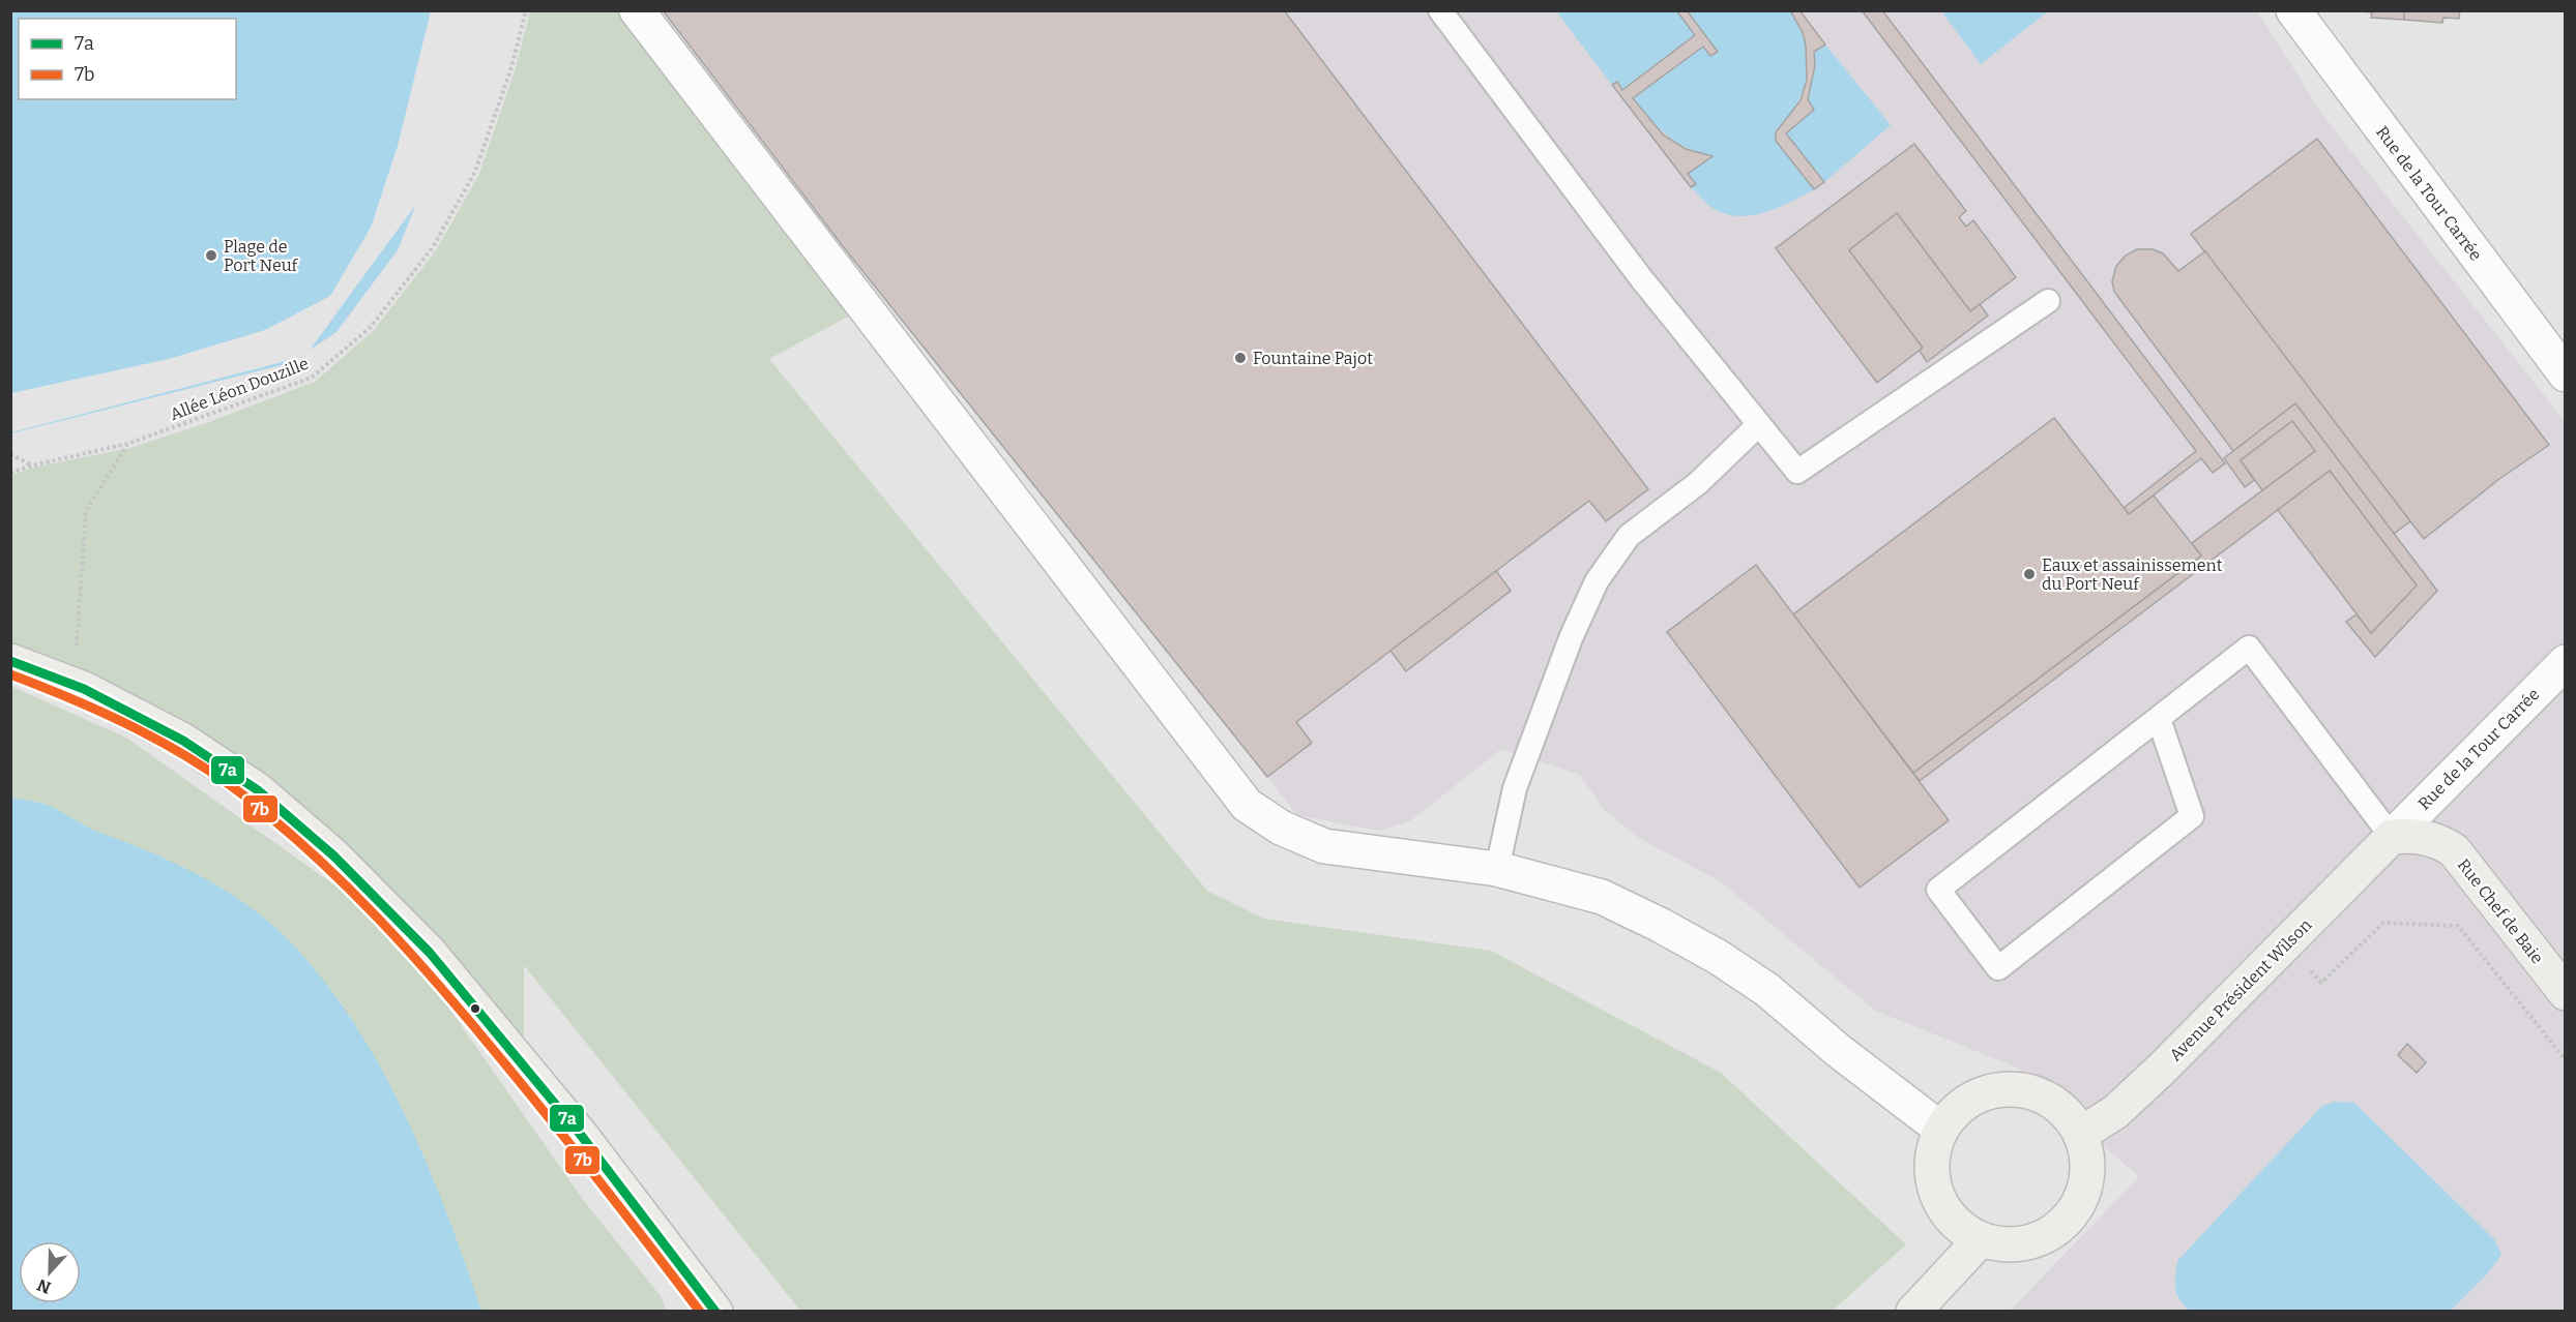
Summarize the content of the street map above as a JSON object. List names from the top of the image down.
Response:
{
  "streets": {
    "street": ["Rue de la Tour Carrée", "Rue Chef de Baie", "Avenue Président Wilson"],
    "path": ["Allée Léon Douzille"]
  },
  "crossings": [
    ["Rue de la Tour Carrée", "Rue Chef de Baie"],
    ["Rue de la Tour Carrée", "Avenue Président Wilson"],
    ["Rue Chef de Baie", "Avenue Président Wilson"]
  ],
  "places": ["Plage de Port Neuf", "Fountaine Pajot", "Eaux et assainissement du Port Neuf"],
  "lines": ["transit line 7a", "transit line 7b"],
  "legend": ["7a", "7b"],
  "north": "bottom"
}
